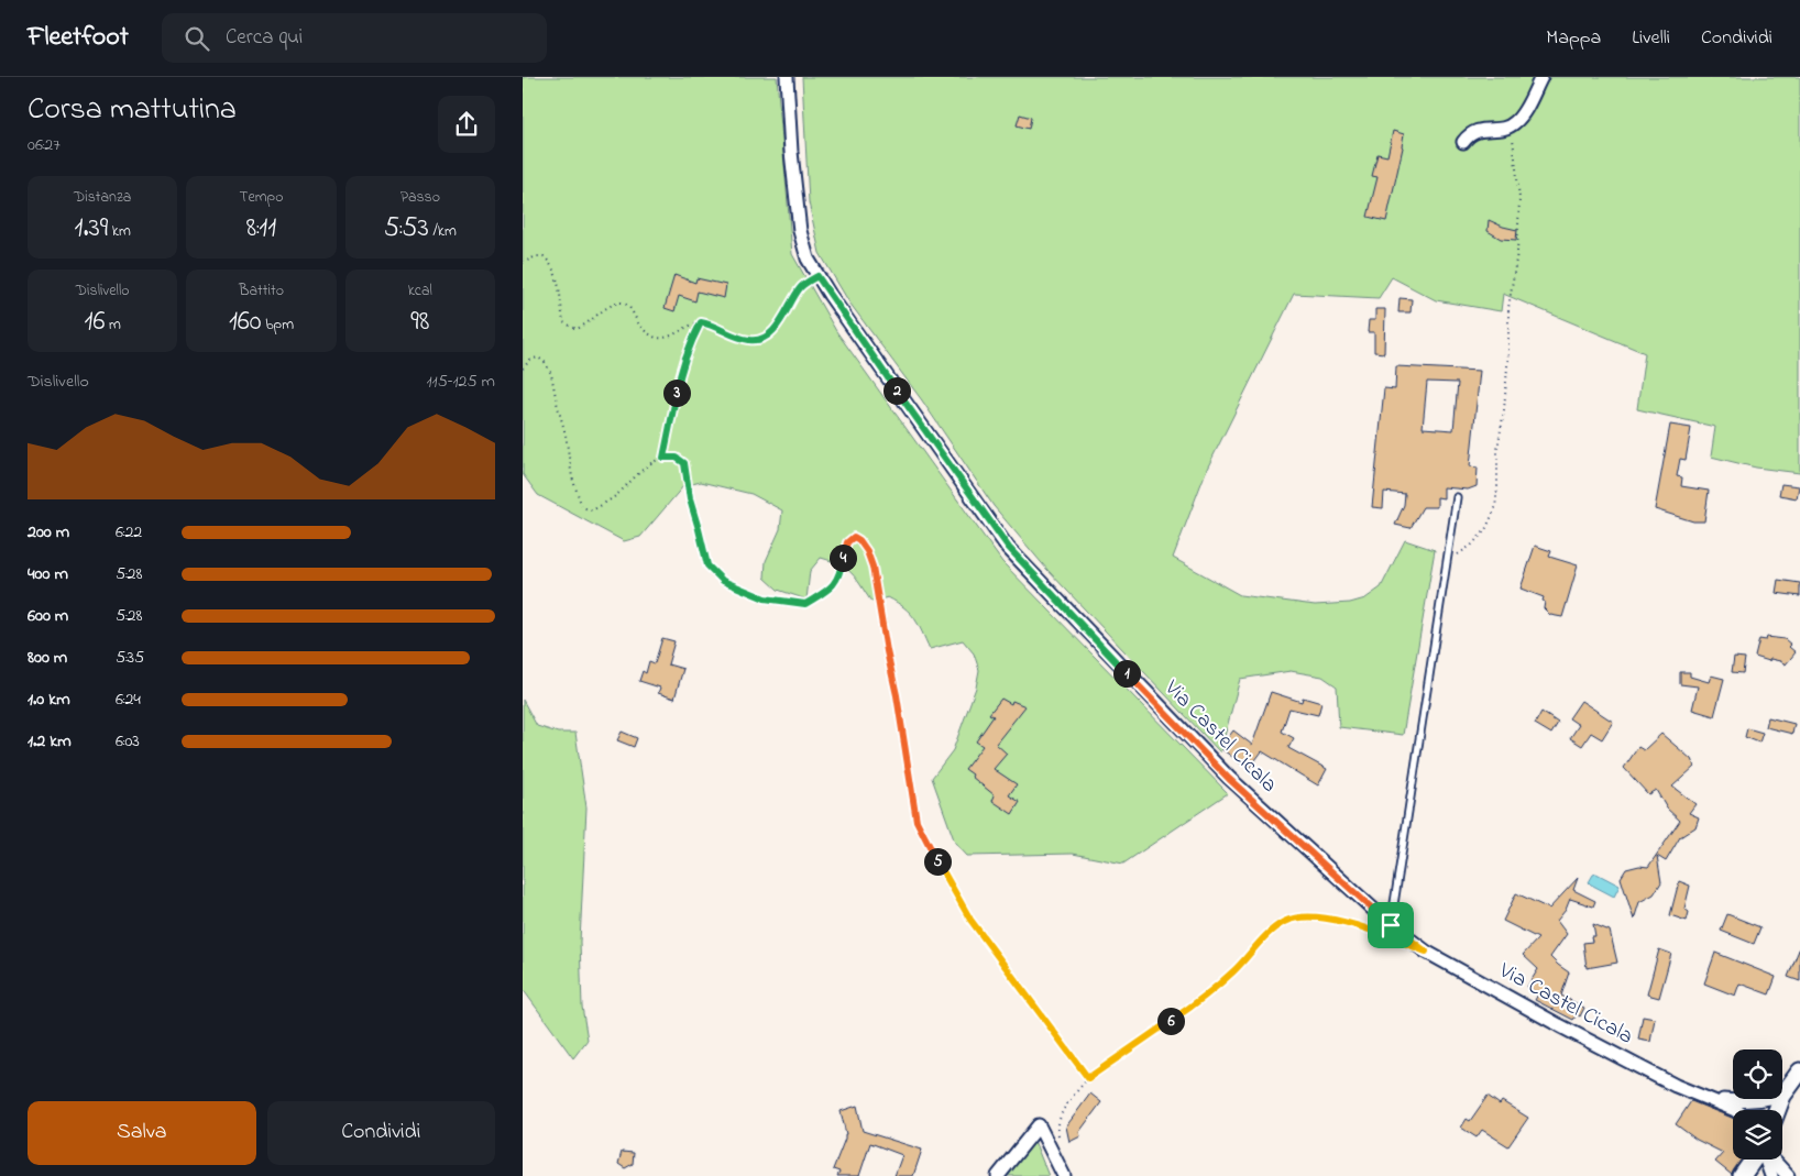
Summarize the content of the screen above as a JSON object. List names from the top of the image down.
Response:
{
  "streets": {
    "street": ["Via Castel Cicala"]
  },
  "page": {
    "header": "Fleetfoot",
    "search": "Cerca qui",
    "nav": ["Mappa", "Livelli", "Condividi"],
    "heading": ["Corsa mattutina", "06:27"],
    "stats": [
      ["Distanza", "1.39 km"],
      ["Tempo", "8:11"],
      ["Passo", "5:53 /km"],
      ["Dislivello", "16 m"],
      ["Battito", "160 bpm"],
      ["kcal", "98"]
    ],
    "chart": ["Dislivello", "115–125 m"],
    "pins": [
      "2",
      "3",
      "4",
      "1",
      "5",
      "6"
    ],
    "list": [
      {
        "name": "200 m",
        "note": "6:22"
      },
      {
        "name": "400 m",
        "note": "5:28"
      },
      {
        "name": "600 m",
        "note": "5:28"
      },
      {
        "name": "800 m",
        "note": "5:35"
      },
      {
        "name": "1.0 km",
        "note": "6:24"
      },
      {
        "name": "1.2 km",
        "note": "6:03"
      }
    ],
    "buttons": ["Salva", "Condividi"]
  }
}
